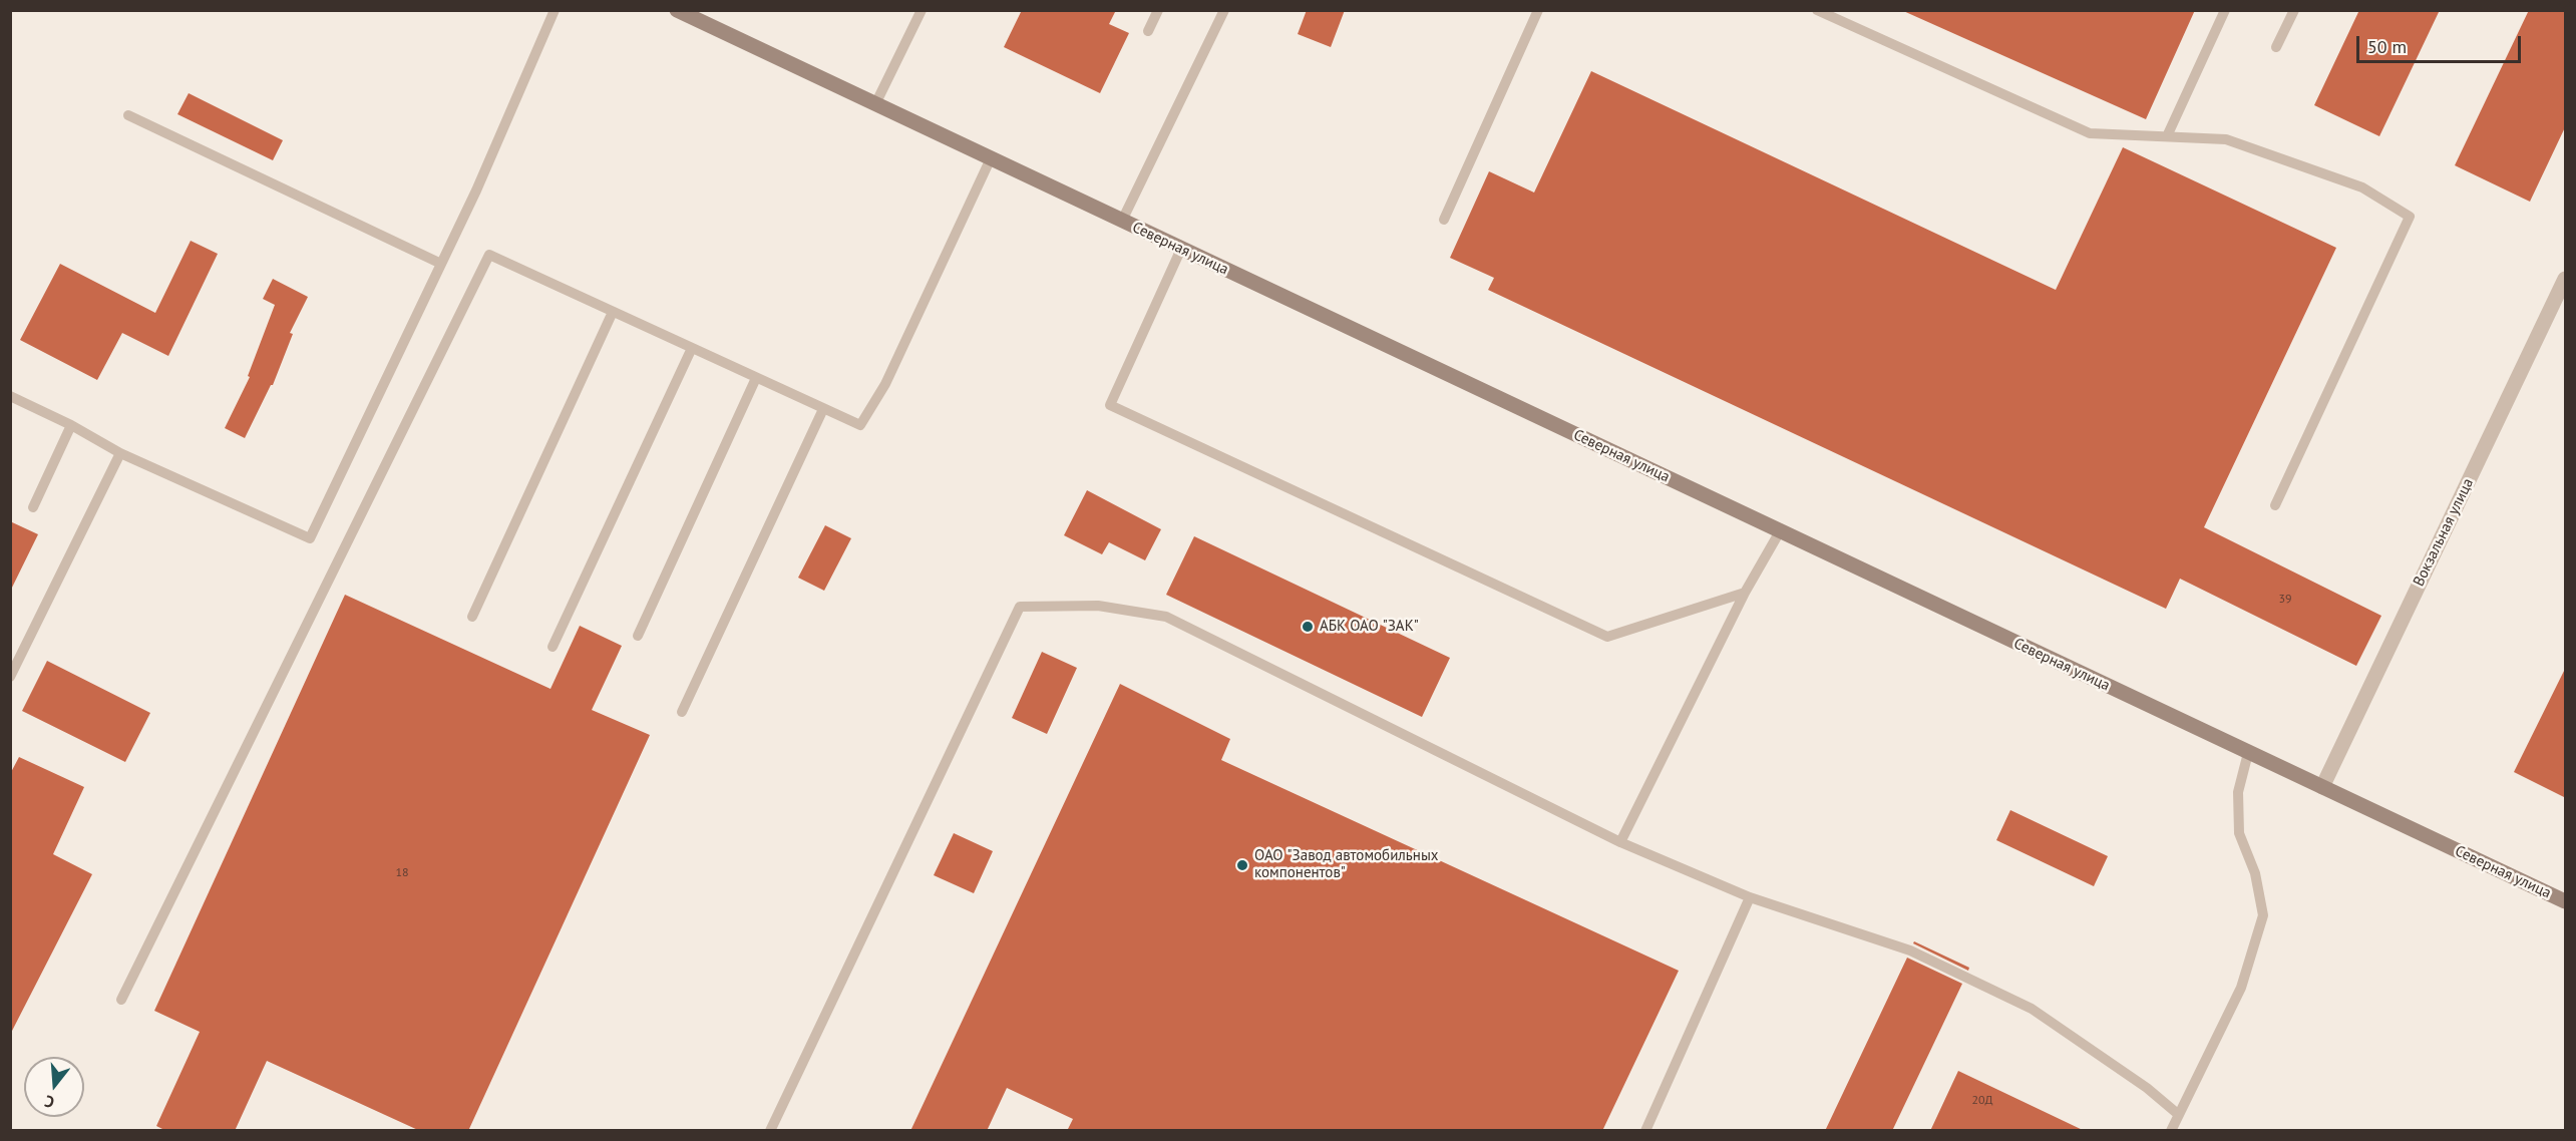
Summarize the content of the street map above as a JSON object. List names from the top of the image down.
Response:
{
  "streets": {
    "main road": ["Северная улица"],
    "street": ["Вокзальная улица"]
  },
  "crossings": [
    ["Северная улица", "Вокзальная улица"]
  ],
  "places": ["АБК ОАО \"ЗАК\"", "ОАО \"Завод автомобильных компонентов\""],
  "house_numbers": ["39", "18", "20Д"],
  "scale_bar": "50 m",
  "north": "bottom"
}
